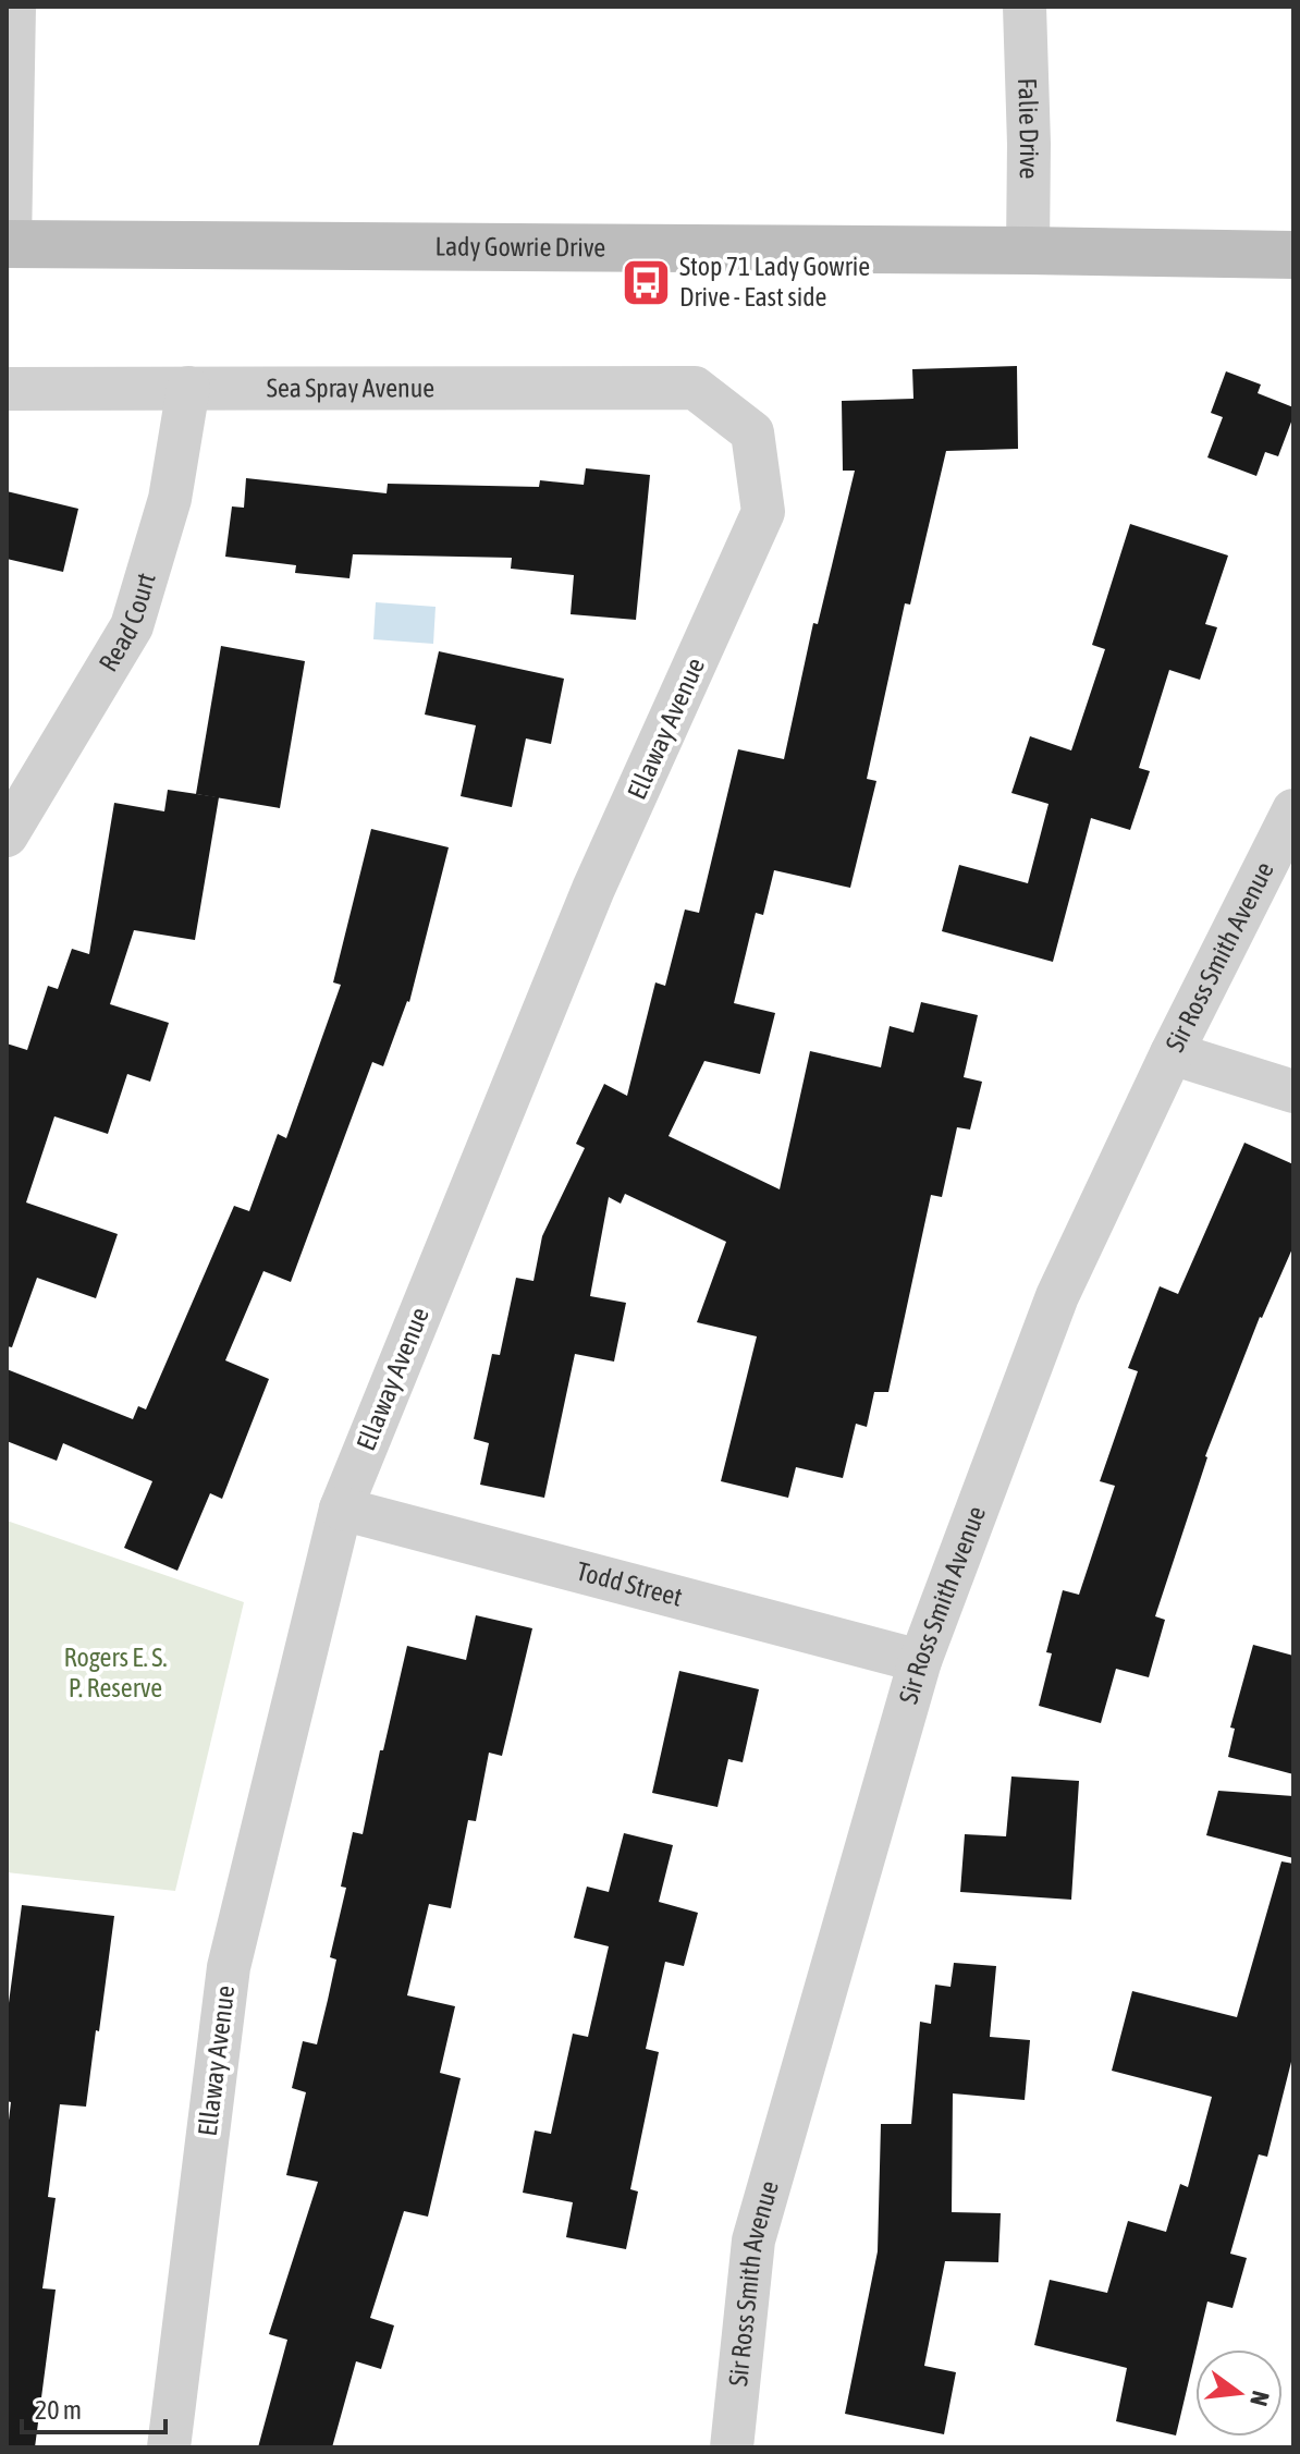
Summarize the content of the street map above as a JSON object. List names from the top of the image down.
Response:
{
  "streets": {
    "main road": ["Lady Gowrie Drive"],
    "street": [
      "Falie Drive",
      "Sea Spray Avenue",
      "Read Court",
      "Ellaway Avenue",
      "Sir Ross Smith Avenue",
      "Todd Street"
    ]
  },
  "crossings": [
    ["Falie Drive", "Lady Gowrie Drive"],
    ["Sea Spray Avenue", "Read Court"],
    ["Sea Spray Avenue", "Ellaway Avenue"],
    ["Ellaway Avenue", "Todd Street"],
    ["Sir Ross Smith Avenue", "Todd Street"]
  ],
  "parks": ["Rogers E. S. P. Reserve"],
  "places": {
    "bus stop": ["Stop 71 Lady Gowrie Drive - East side"]
  },
  "scale_bar": "20 m",
  "north": "right"
}
